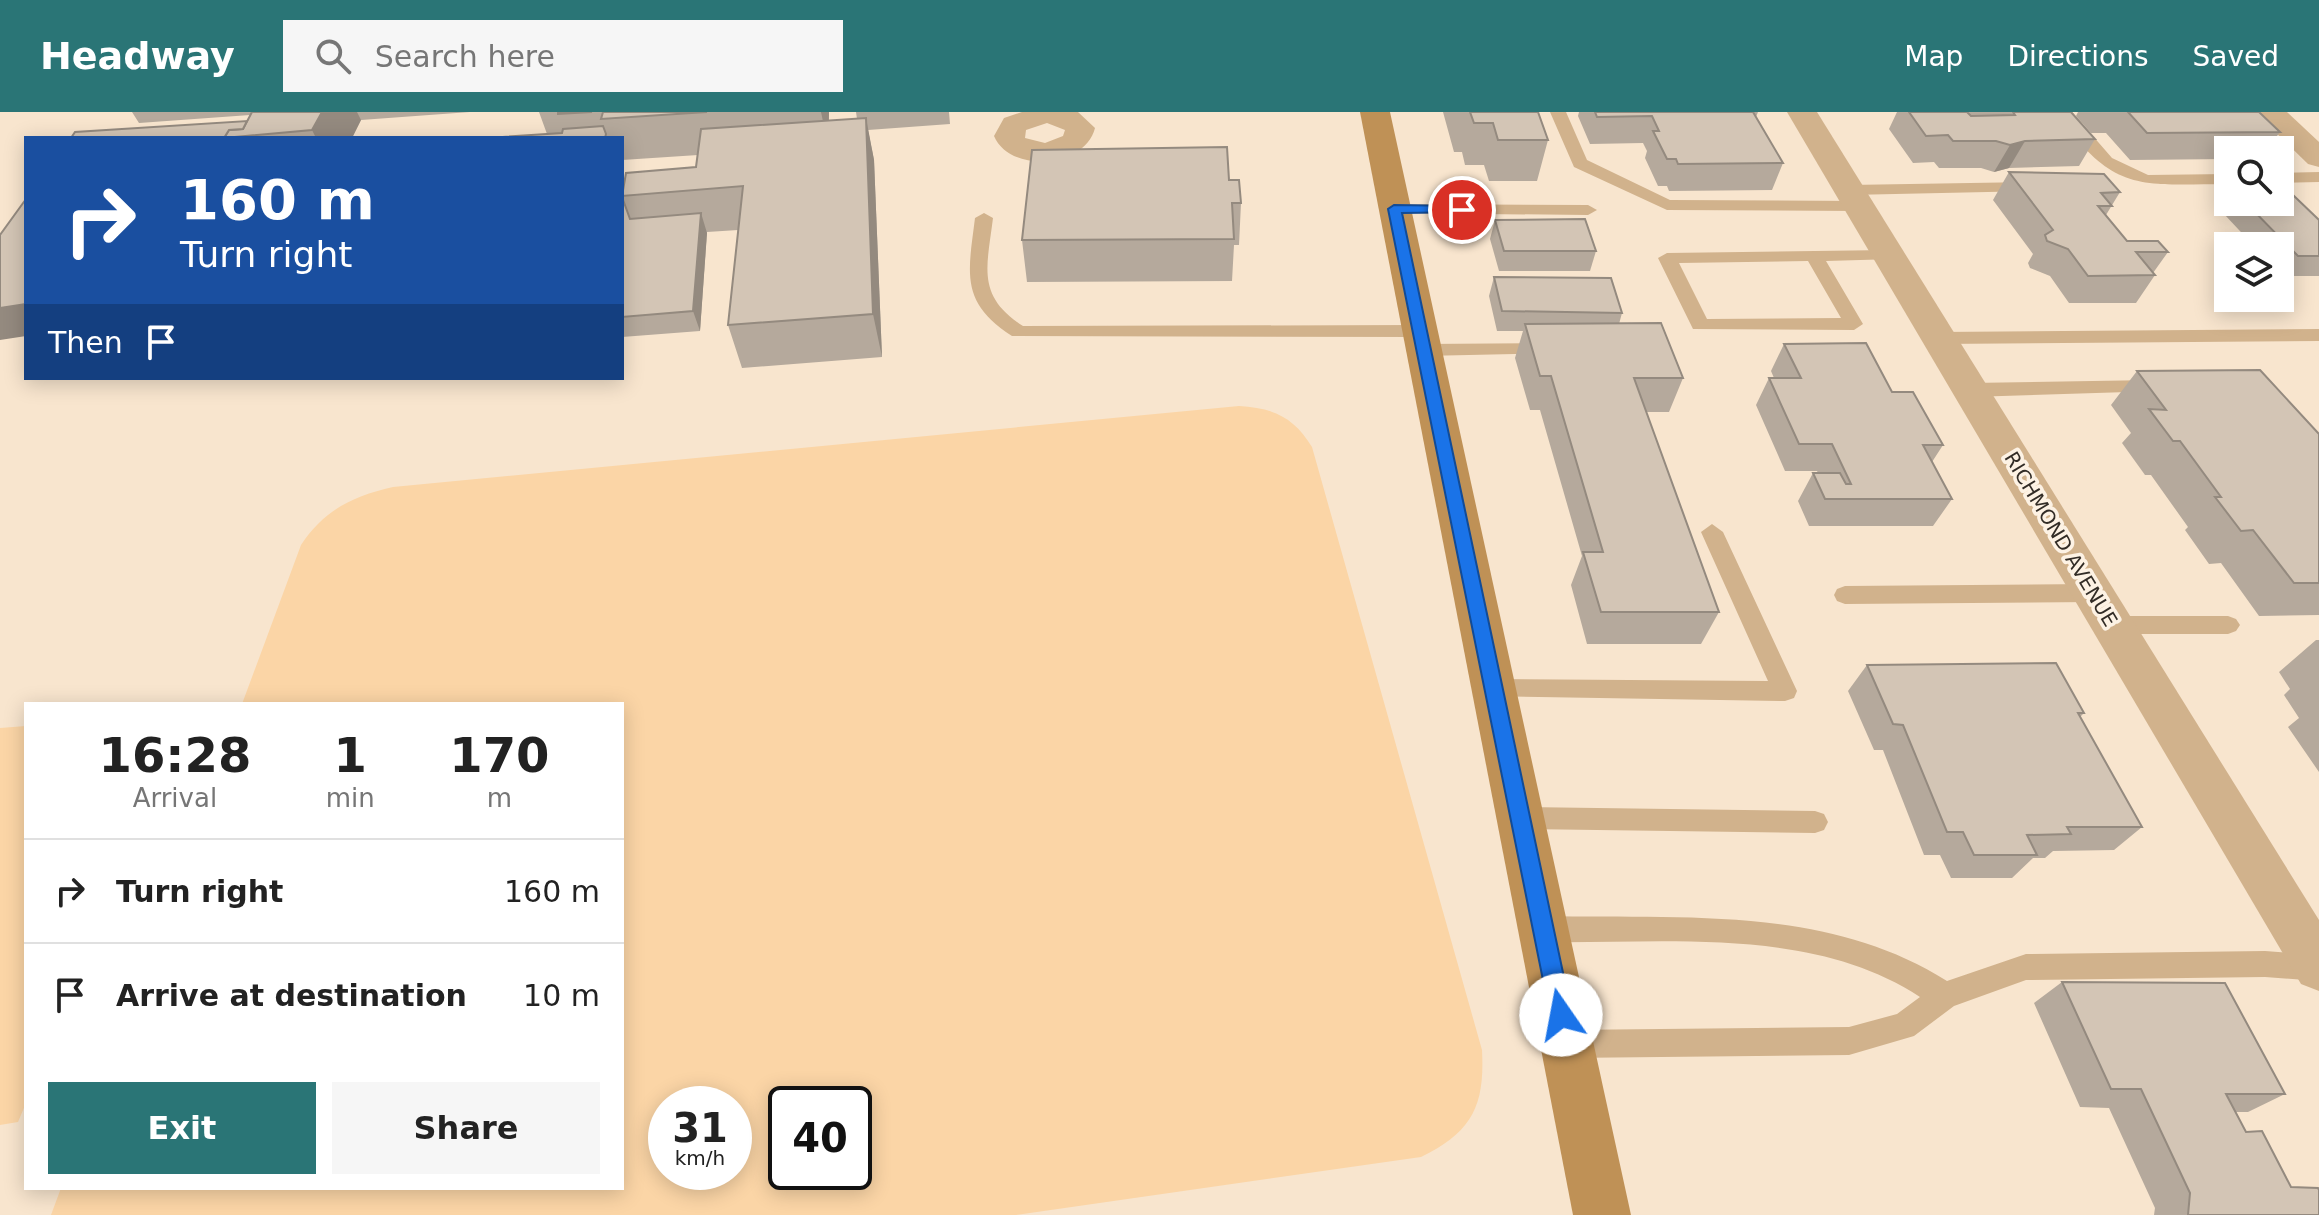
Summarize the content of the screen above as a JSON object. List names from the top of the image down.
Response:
{
  "streets": {
    "street": ["RICHMOND AVENUE"]
  },
  "page": {
    "header": "Headway",
    "search": "Search here",
    "nav": ["Map", "Directions", "Saved"],
    "turn": ["160 m", "Turn right"],
    "then": "Then",
    "eta": [
      "16:28",
      "Arrival",
      "1",
      "min",
      "170",
      "m"
    ],
    "list": [
      {
        "name": "Turn right",
        "value": "160 m"
      },
      {
        "name": "Arrive at destination",
        "value": "10 m"
      }
    ],
    "buttons": ["Exit", "Share"],
    "speed": "31 km/h",
    "limit": "40"
  }
}
